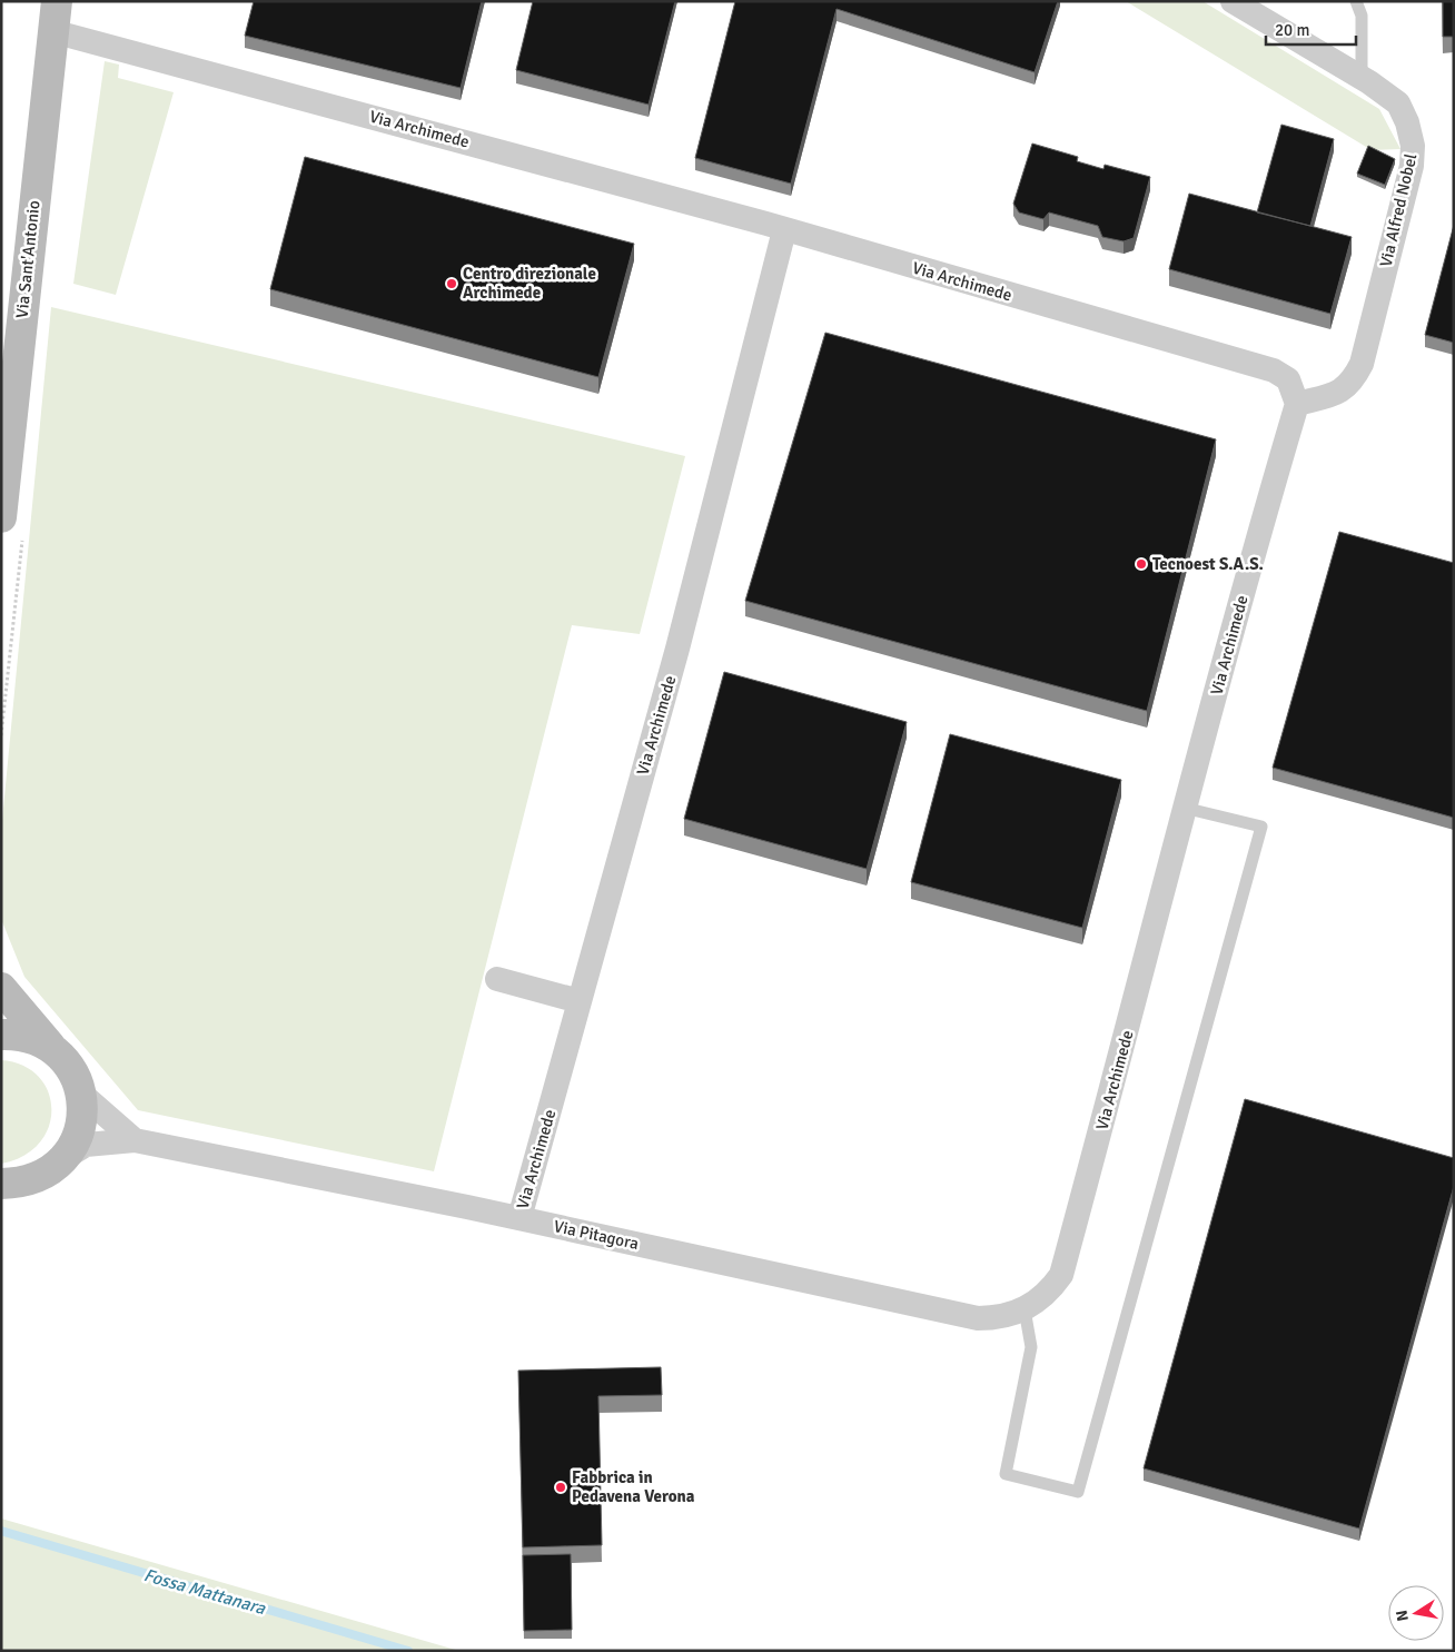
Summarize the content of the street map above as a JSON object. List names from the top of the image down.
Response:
{
  "streets": {
    "main road": ["Via Sant'Antonio"],
    "street": ["Via Archimede", "Via Alfred Nobel", "Via Pitagora"]
  },
  "crossings": [
    ["Via Archimede", "Via Alfred Nobel"],
    ["Via Archimede", "Via Sant'Antonio"],
    ["Via Archimede", "Via Pitagora"]
  ],
  "water": ["Fossa Mattanara"],
  "places": ["Centro direzionale Archimede", "Tecnoest S.A.S.", "Fabbrica in Pedavena Verona"],
  "scale_bar": "20 m",
  "north": "left"
}
